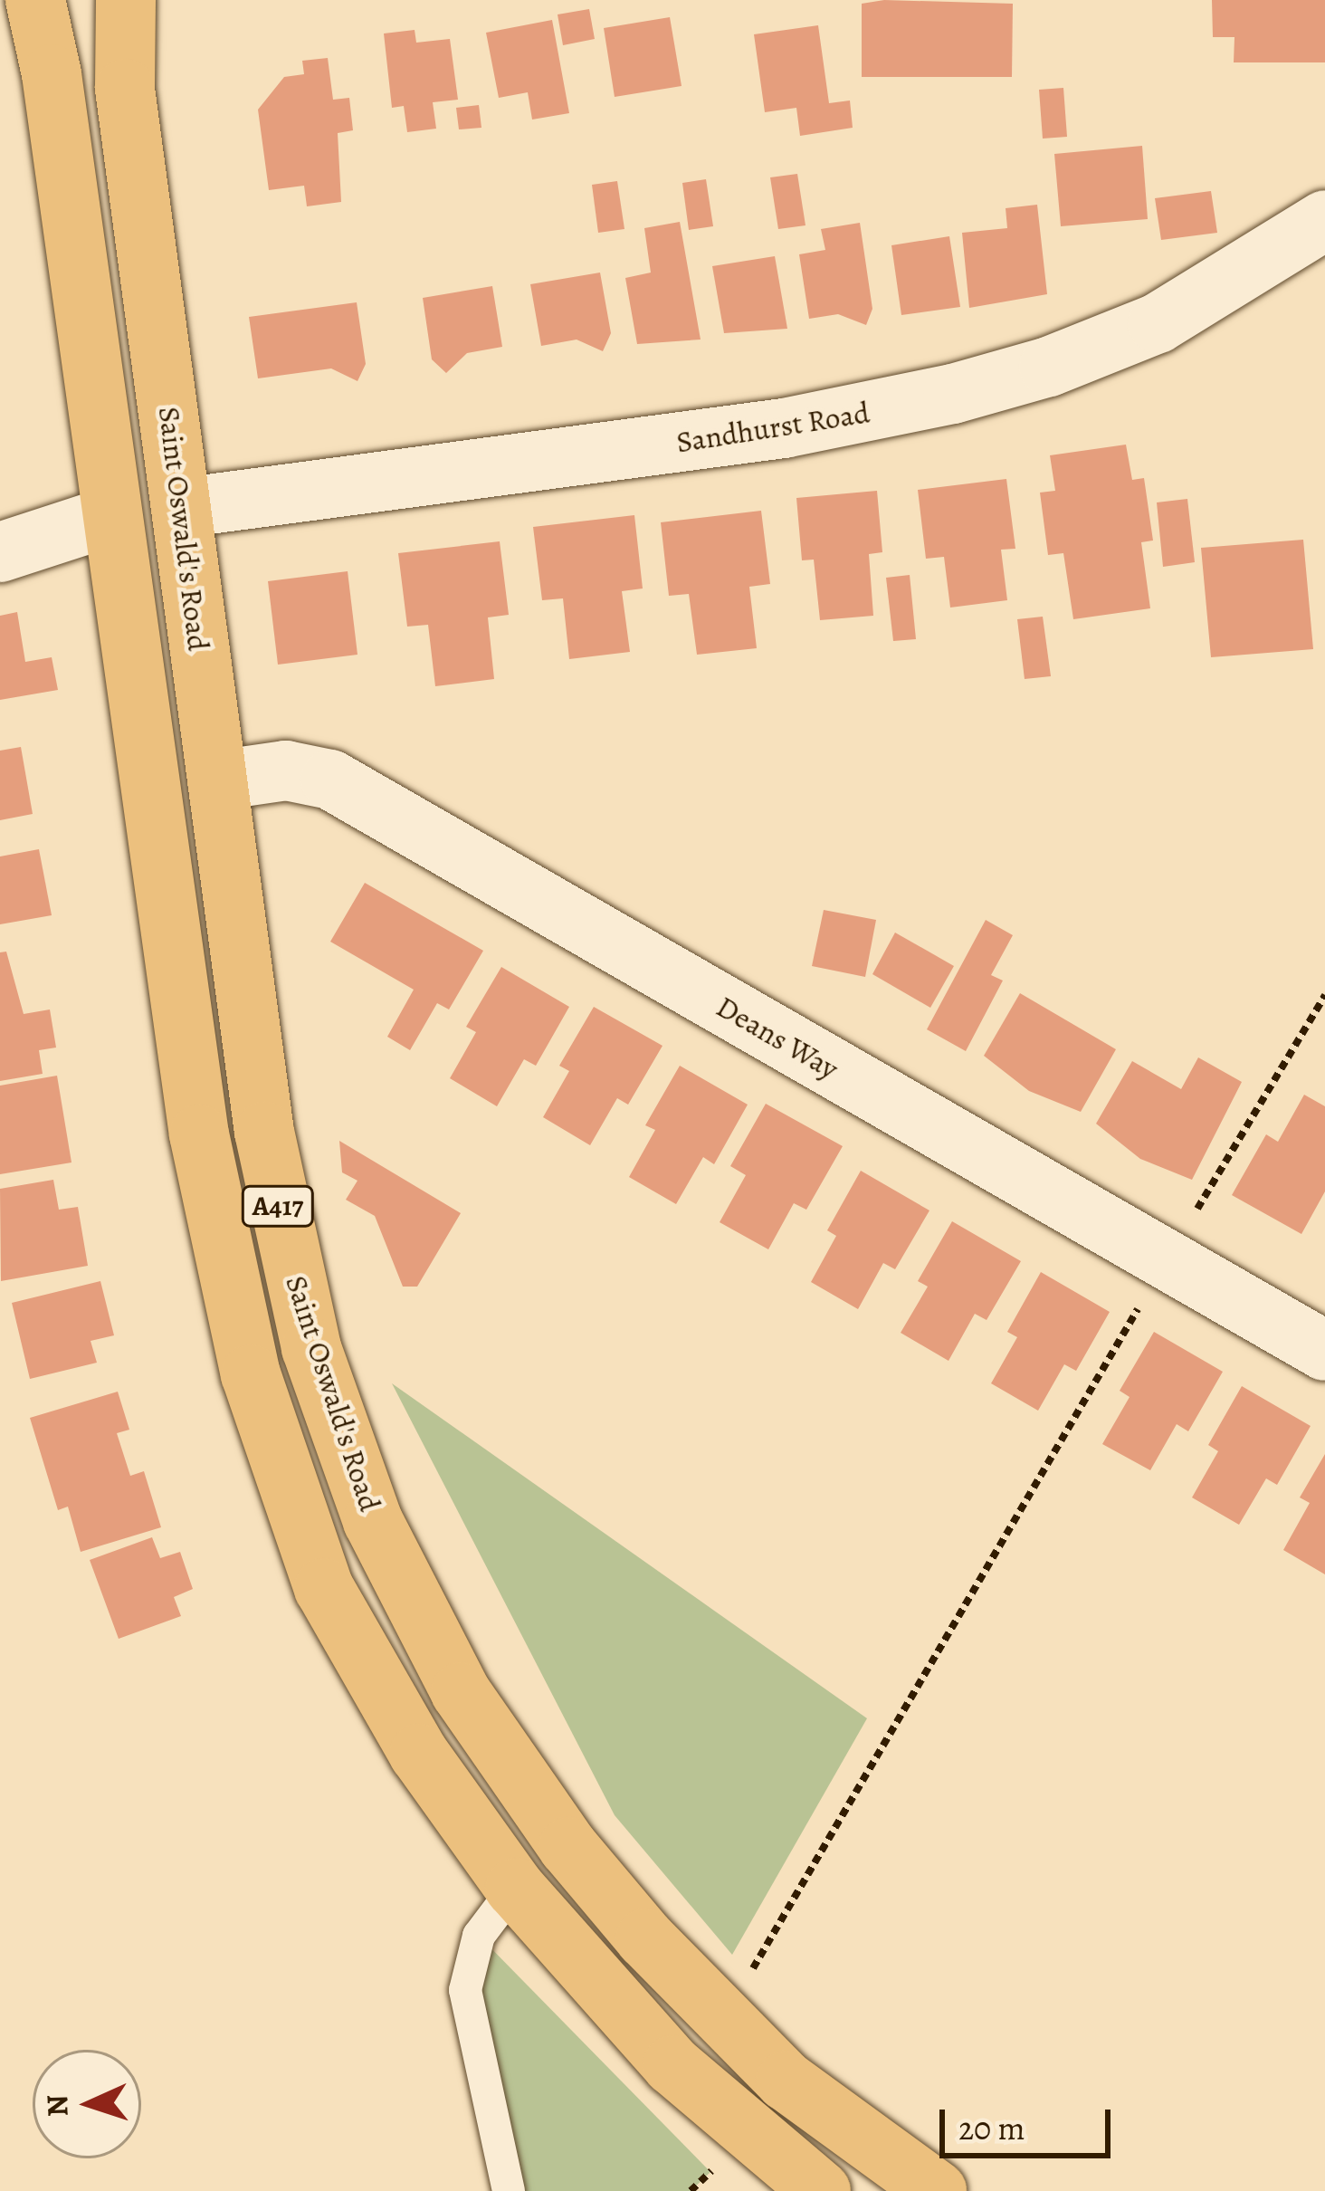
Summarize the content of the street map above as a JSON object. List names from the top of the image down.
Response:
{
  "streets": {
    "main road": ["Saint Oswald's Road", "A417"],
    "street": ["Sandhurst Road", "Deans Way"]
  },
  "crossings": [
    ["Sandhurst Road", "Saint Oswald's Road"],
    ["Saint Oswald's Road", "Deans Way"]
  ],
  "scale_bar": "20 m",
  "north": "left"
}
